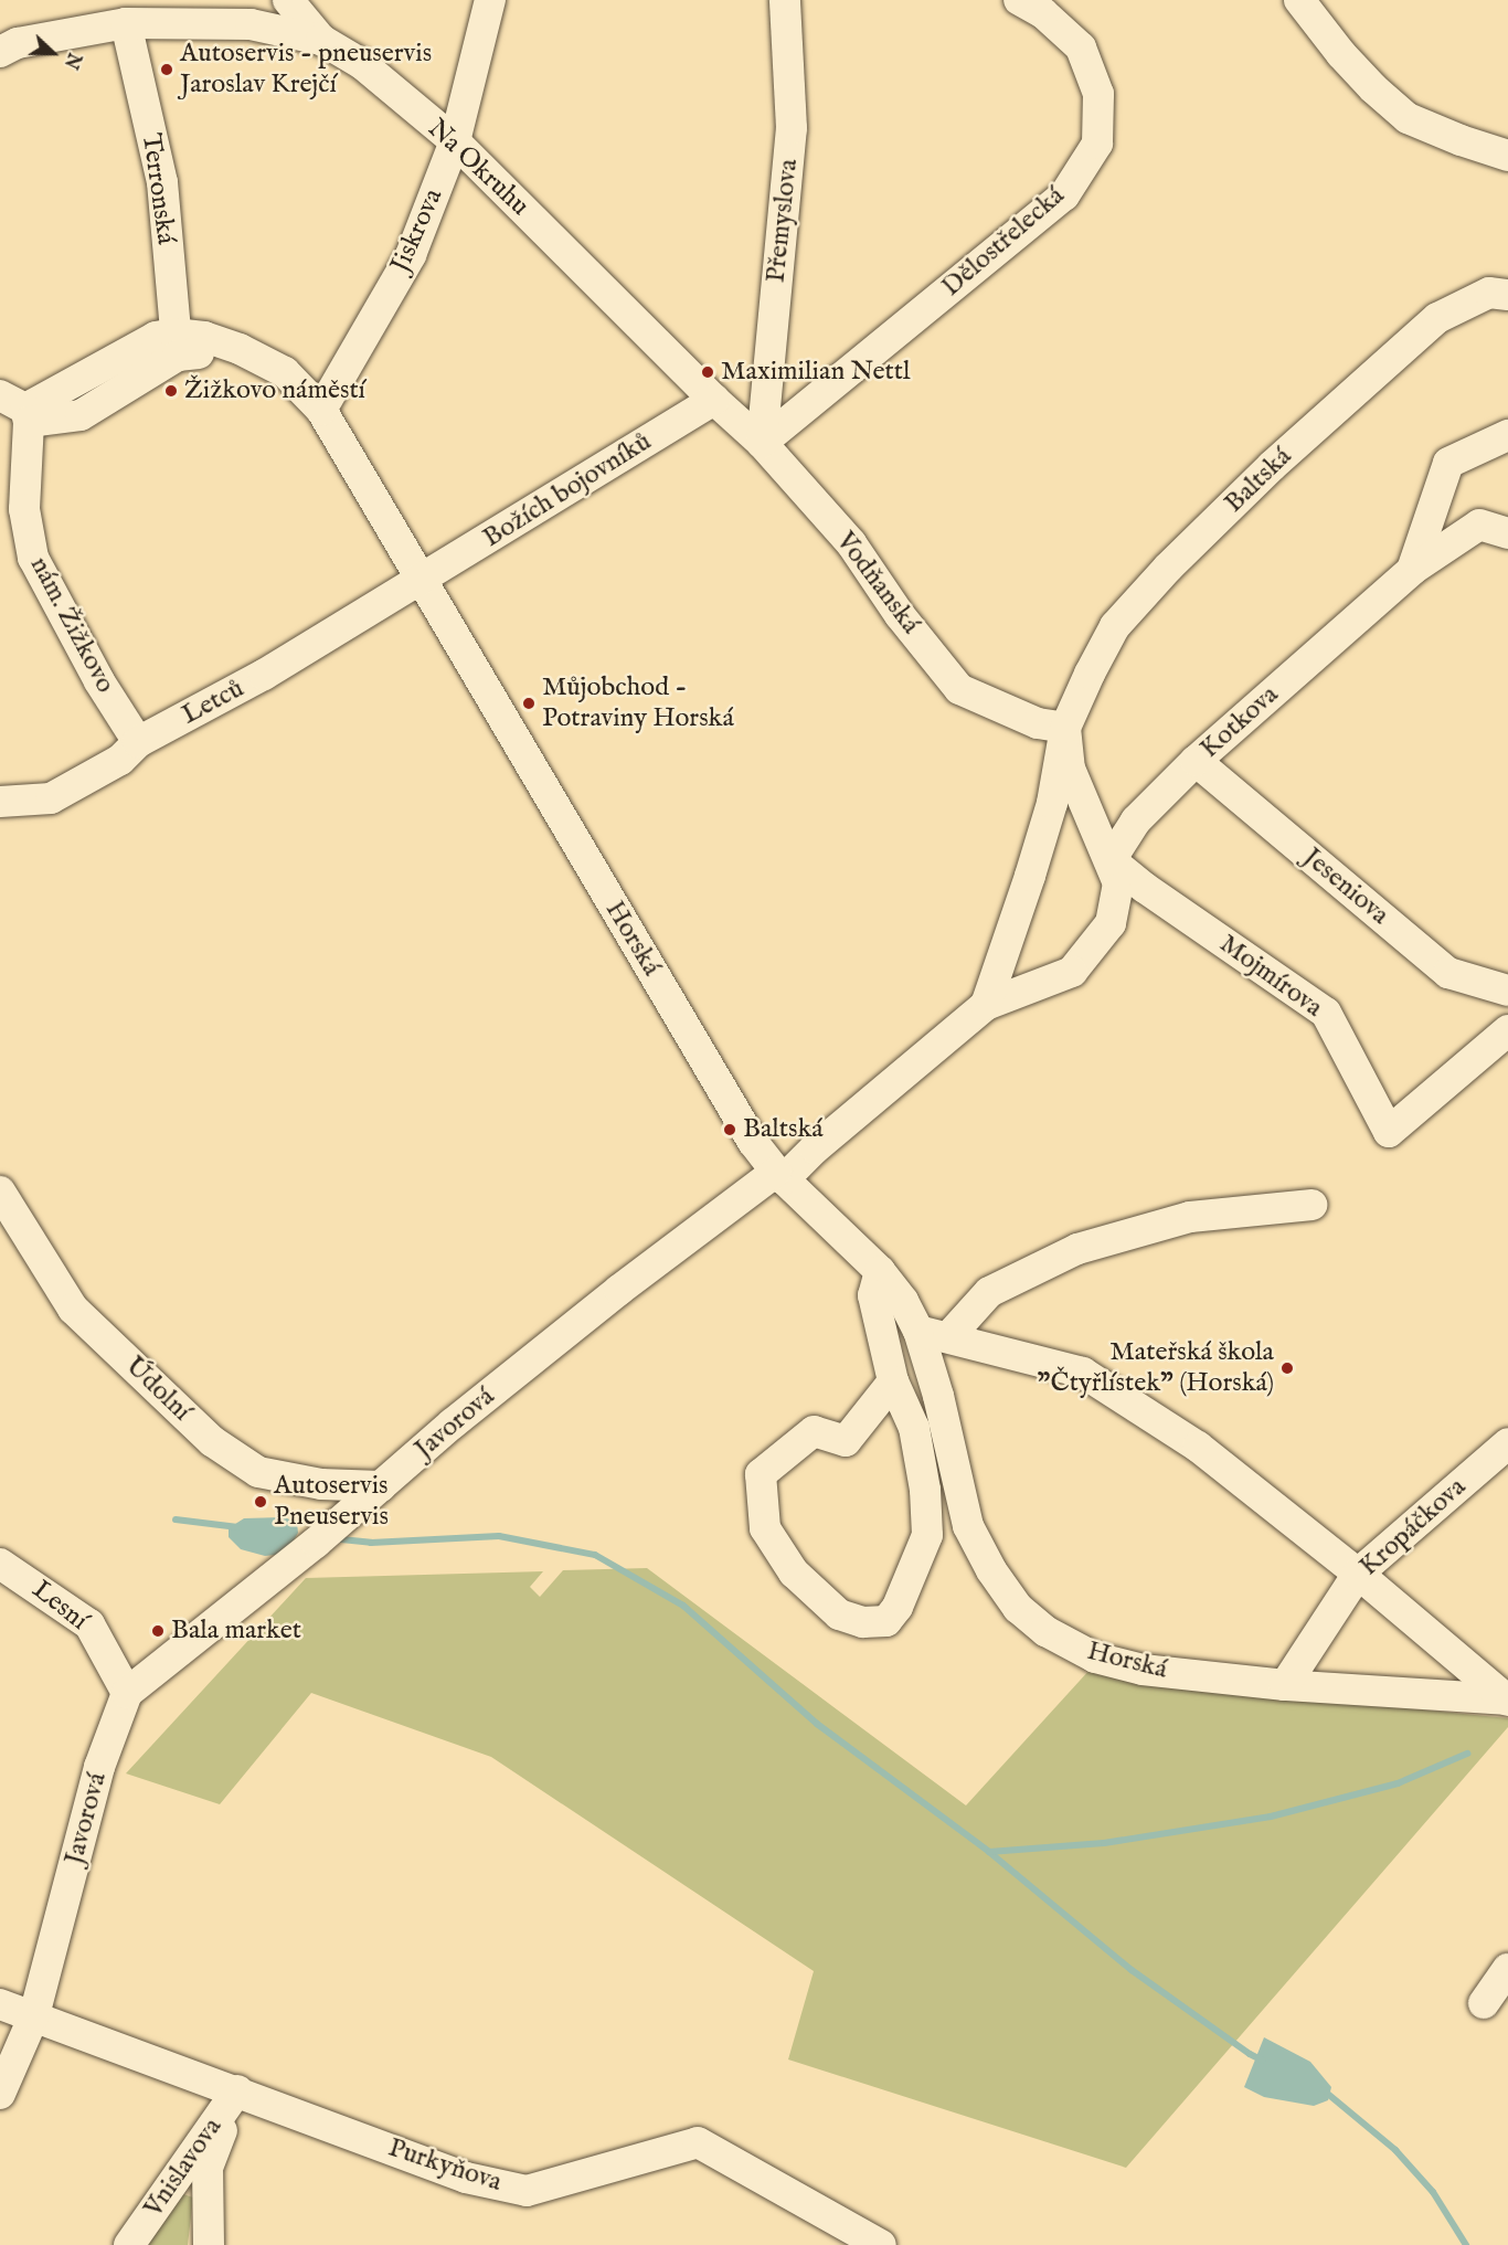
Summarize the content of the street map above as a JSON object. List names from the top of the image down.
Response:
{
  "streets": {
    "street": [
      "Na Okruhu",
      "Terronská",
      "Přemyslova",
      "Jiskrova",
      "Dělostřelecká",
      "Baltská",
      "Božích bojovníků",
      "Vodňanská",
      "nám. Žižkovo",
      "Letců",
      "Kotkova",
      "Jeseniova",
      "Horská",
      "Mojmírova",
      "Údolní",
      "Javorová",
      "Kropáčkova",
      "Lesní",
      "Purkyňova",
      "Vnislavova"
    ]
  },
  "crossings": [
    ["Na Okruhu", "Terronská"],
    ["Na Okruhu", "Jiskrova"],
    ["Na Okruhu", "Božích bojovníků"],
    ["Na Okruhu", "Vodňanská"],
    ["Terronská", "nám. Žižkovo"],
    ["Přemyslova", "Dělostřelecká"],
    ["Přemyslova", "Vodňanská"],
    ["Jiskrova", "nám. Žižkovo"],
    ["Dělostřelecká", "Vodňanská"],
    ["Baltská", "Vodňanská"],
    ["Božích bojovníků", "Vodňanská"],
    ["Božích bojovníků", "nám. Žižkovo"],
    ["Božích bojovníků", "Letců"],
    ["Božích bojovníků", "Horská"],
    ["nám. Žižkovo", "Letců"],
    ["nám. Žižkovo", "Horská"],
    ["Letců", "Horská"],
    ["Kotkova", "Jeseniova"],
    ["Kotkova", "Mojmírova"],
    ["Horská", "Javorová"],
    ["Horská", "Kropáčkova"],
    ["Údolní", "Javorová"],
    ["Javorová", "Lesní"],
    ["Javorová", "Purkyňova"],
    ["Purkyňova", "Vnislavova"]
  ],
  "places": [
    "Autoservis - pneuservis Jaroslav Krejčí",
    "Maximilian Nettl",
    "Žižkovo náměstí",
    "Můjobchod - Potraviny Horská",
    "Baltská",
    "Mateřská škola \"Čtyřlístek\" (Horská)",
    "Autoservis Pneuservis",
    "Bala market"
  ],
  "north": "right"
}
